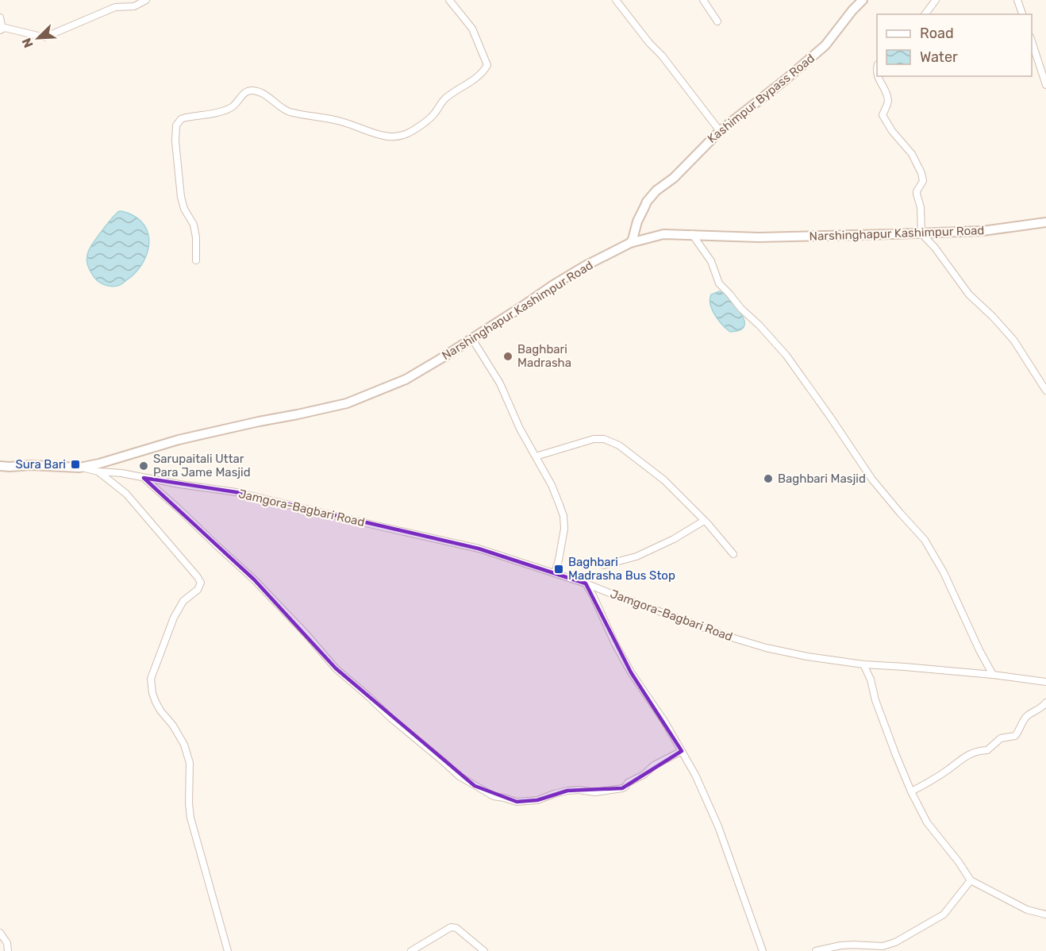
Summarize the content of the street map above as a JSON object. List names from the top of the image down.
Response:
{
  "streets": {
    "main road": ["Kashimpur Bypass Road", "Narshinghapur Kashimpur Road"],
    "street": ["Jamgora-Bagbari Road"]
  },
  "crossings": [
    ["Kashimpur Bypass Road", "Narshinghapur Kashimpur Road"],
    ["Narshinghapur Kashimpur Road", "Jamgora-Bagbari Road"]
  ],
  "places": {
    "other": ["Baghbari Madrasha", "Sarupaitali Uttar Para Jame Masjid", "Baghbari Masjid"],
    "transit": ["Sura Bari", "Baghbari Madrasha Bus Stop"]
  },
  "legend": ["Road", "Water"],
  "north": "bottom left"
}
